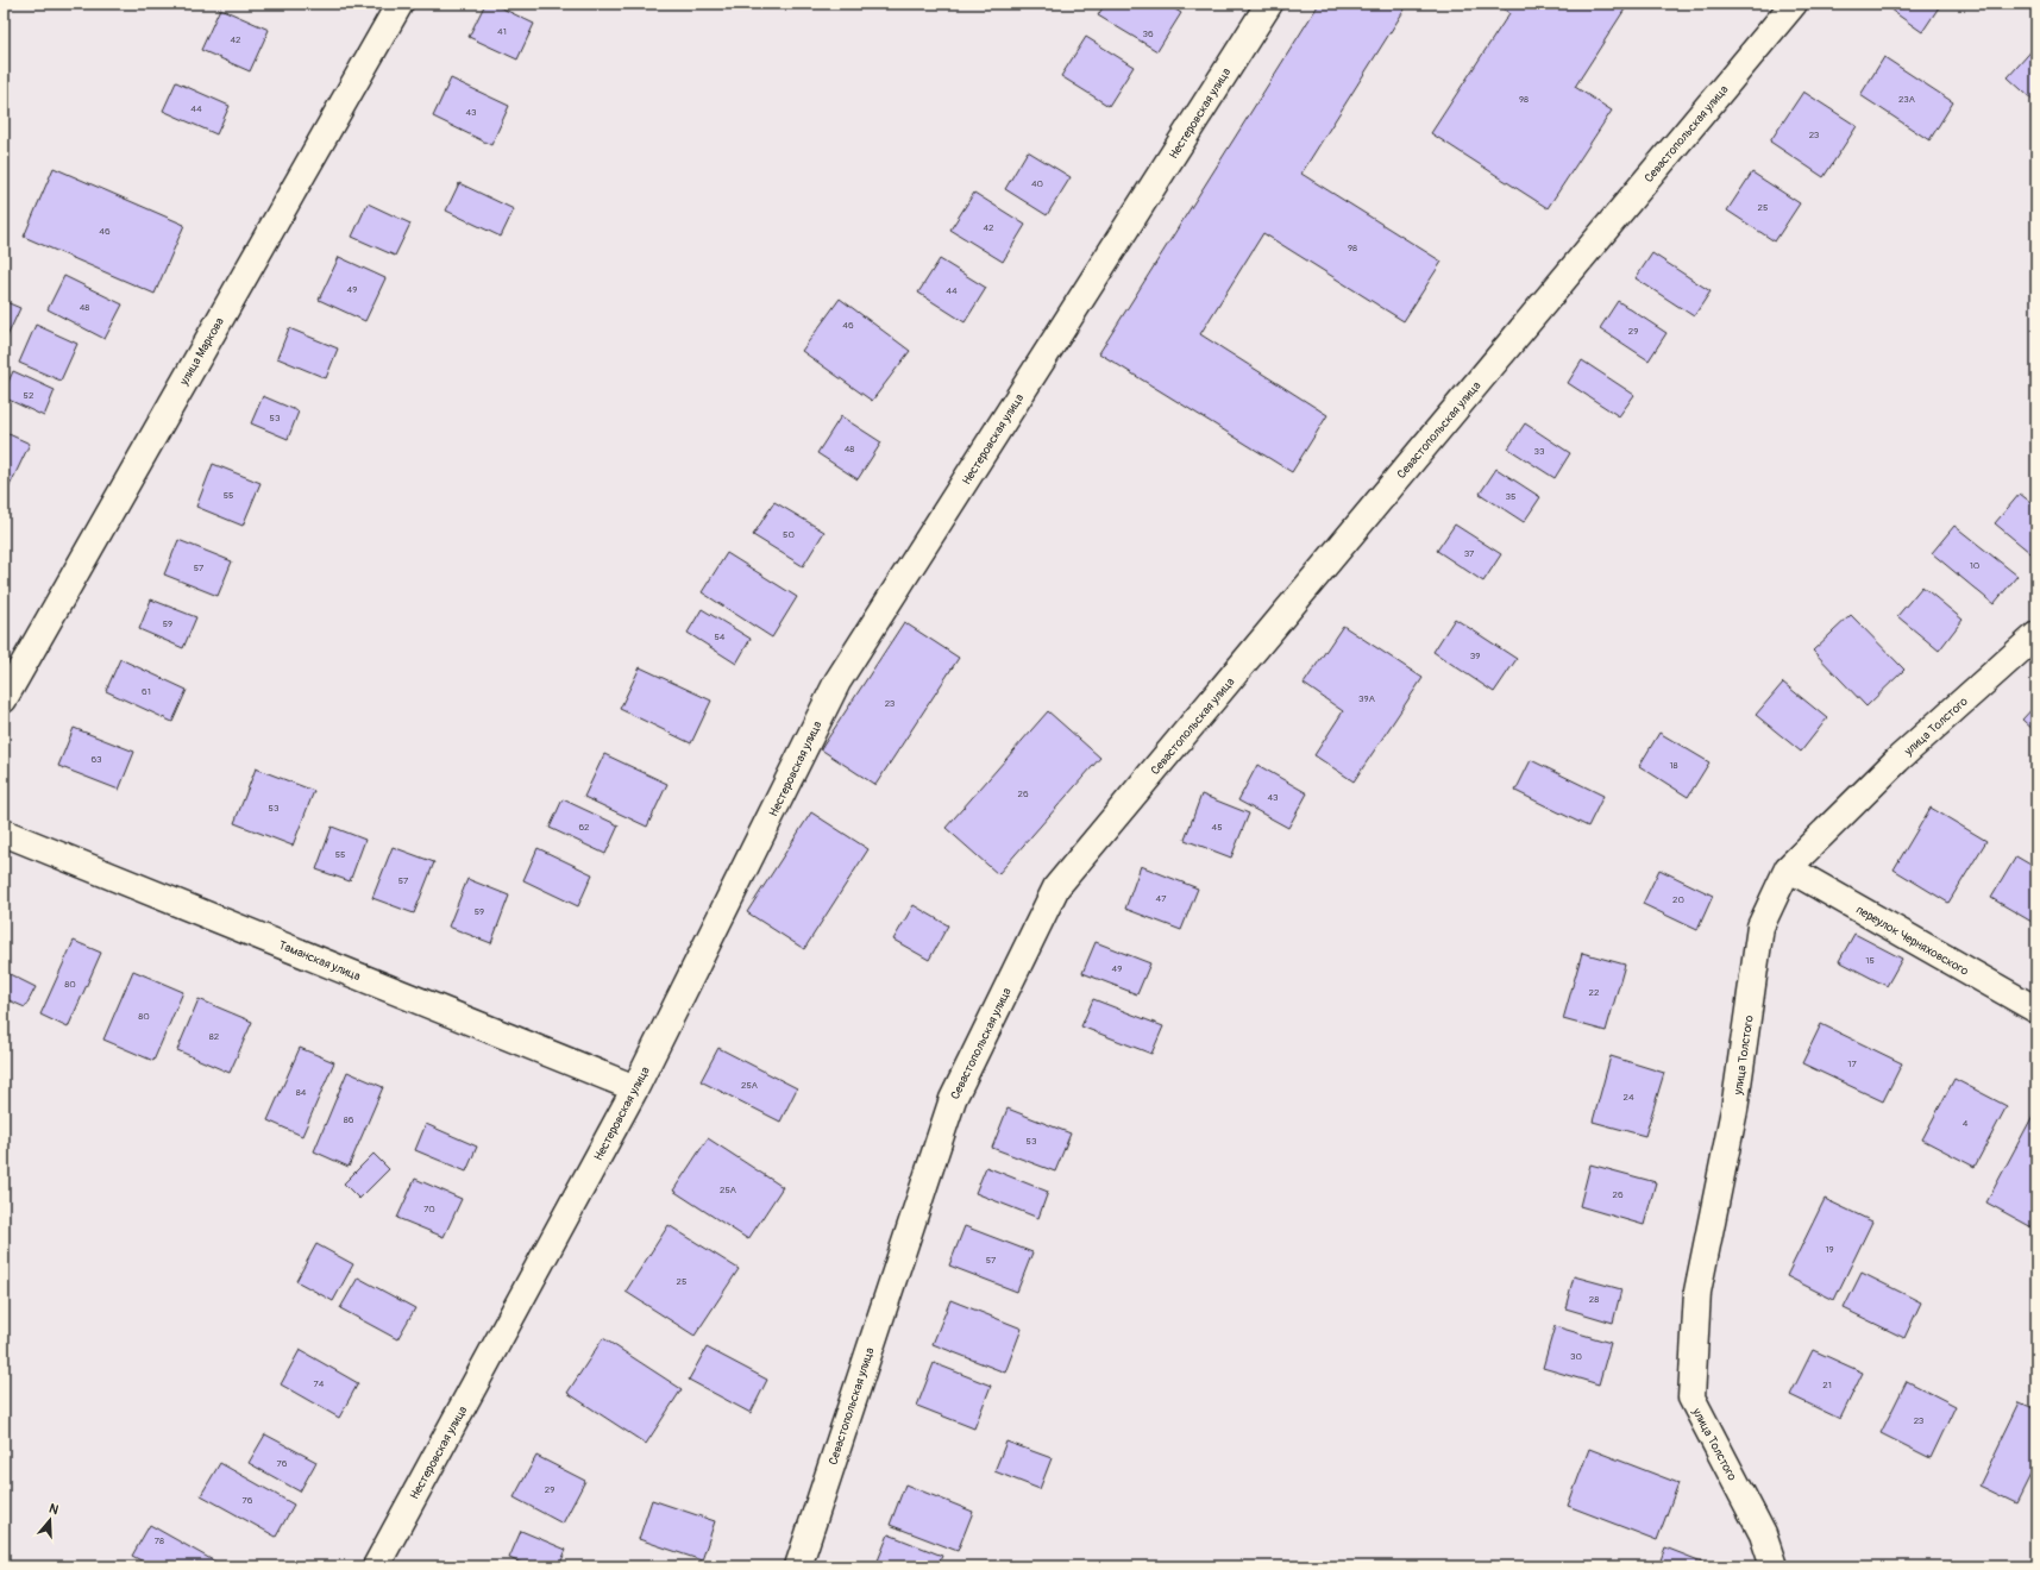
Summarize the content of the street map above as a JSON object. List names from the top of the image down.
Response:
{
  "streets": {
    "street": [
      "Нестеровская улица",
      "Севастопольская улица",
      "улица Маркова",
      "улица Толстого",
      "переулок Черняховского",
      "Таманская улица"
    ]
  },
  "crossings": [
    ["Нестеровская улица", "Таманская улица"],
    ["улица Толстого", "переулок Черняховского"]
  ],
  "house_numbers": [
    "41",
    "36",
    "42",
    "98",
    "23А",
    "44",
    "43",
    "23",
    "40",
    "25",
    "42",
    "46",
    "98",
    "49",
    "44",
    "48",
    "46",
    "29",
    "52",
    "53",
    "48",
    "33",
    "55",
    "35",
    "50",
    "37",
    "10",
    "57",
    "59",
    "54",
    "39",
    "61",
    "39А",
    "23",
    "63",
    "18",
    "26",
    "43",
    "53",
    "62",
    "45",
    "55",
    "57",
    "47",
    "20",
    "59",
    "15",
    "49",
    "80",
    "22",
    "80",
    "82",
    "17",
    "25А",
    "84",
    "24",
    "86",
    "4",
    "53",
    "25А",
    "26",
    "70",
    "19",
    "57",
    "25",
    "28",
    "30",
    "74",
    "21",
    "23",
    "76",
    "29",
    "76",
    "78"
  ],
  "north": "top"
}
